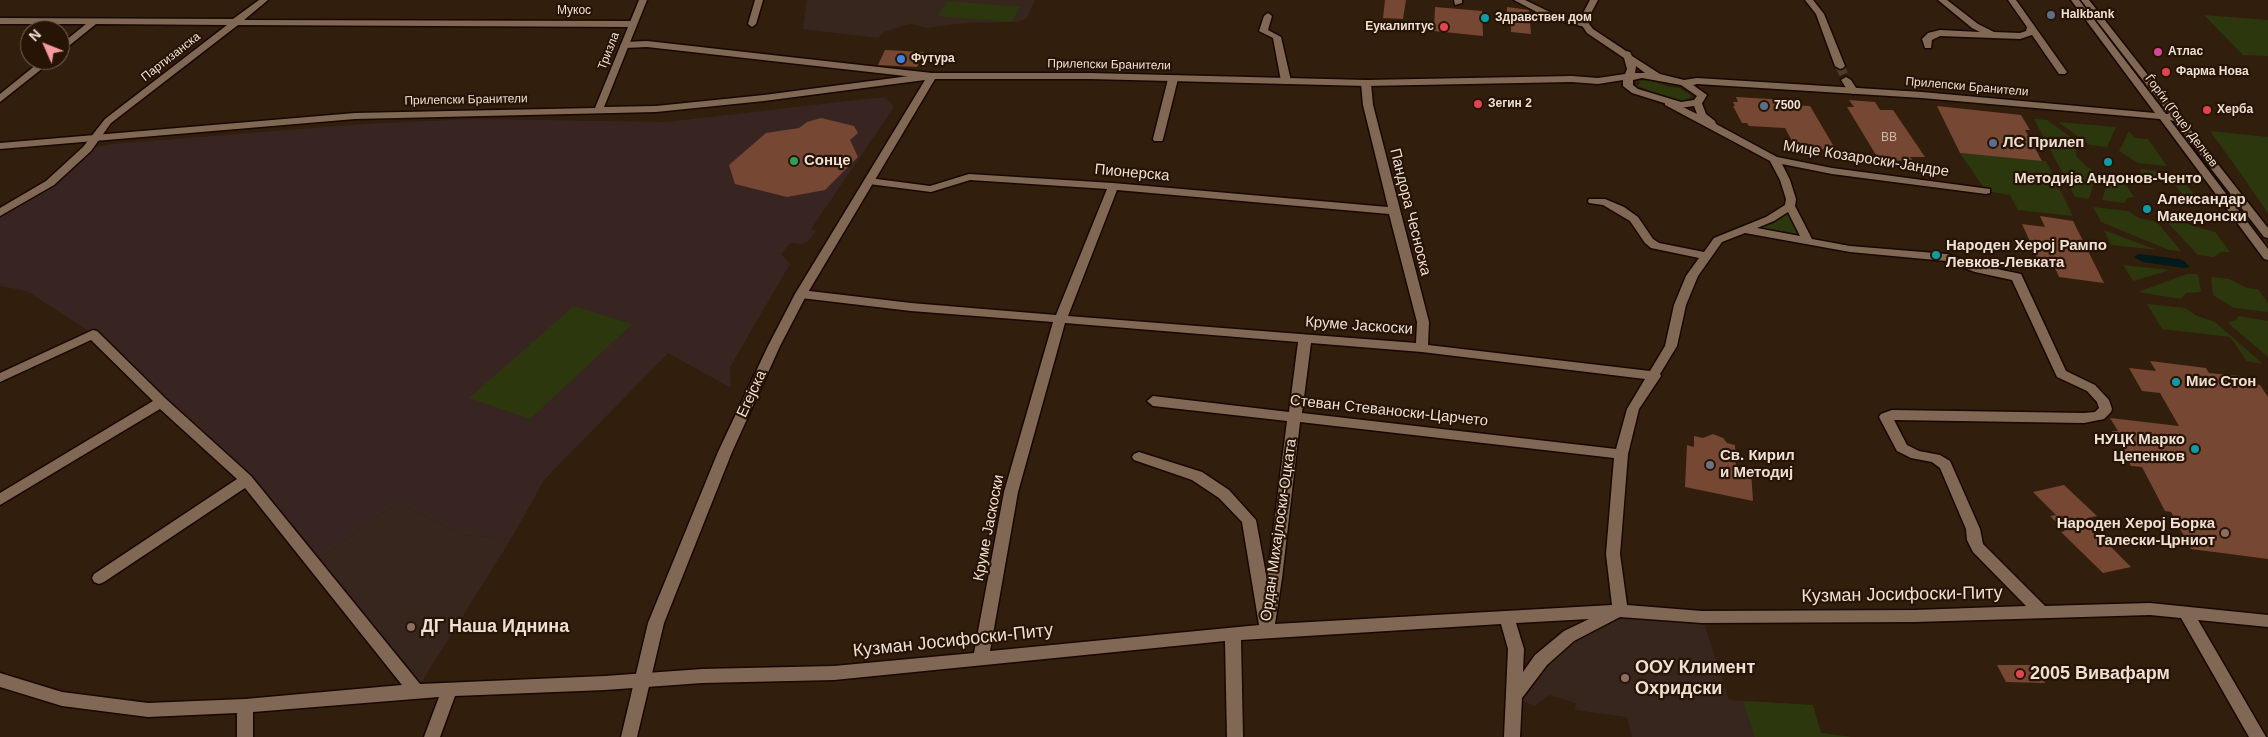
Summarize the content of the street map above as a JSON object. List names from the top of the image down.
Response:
{
  "streets": {
    "street": [
      "Мукос",
      "Тризла",
      "Партизанска",
      "Прилепски Бранители",
      "Ѓорѓи (Гоце) Делчев",
      "Мице Козароски-Јандре",
      "Пионерска",
      "Пандора Чесноска",
      "Круме Јаскоски",
      "Егејска",
      "Стеван Стеваноски-Царчето",
      "Ордан Михајлоски-Оцката",
      "Кузман Јосифоски-Питу"
    ]
  },
  "crossings": [
    ["Мукос", "Тризла"],
    ["Мукос", "Партизанска"],
    ["Тризла", "Прилепски Бранители"],
    ["Партизанска", "Прилепски Бранители"],
    ["Прилепски Бранители", "Ѓорѓи (Гоце) Делчев"],
    ["Прилепски Бранители", "Мице Козароски-Јандре"],
    ["Прилепски Бранители", "Пандора Чесноска"],
    ["Прилепски Бранители", "Егејска"],
    ["Пионерска", "Пандора Чесноска"],
    ["Пионерска", "Круме Јаскоски"],
    ["Пионерска", "Егејска"],
    ["Пандора Чесноска", "Круме Јаскоски"],
    ["Круме Јаскоски", "Егејска"],
    ["Круме Јаскоски", "Ордан Михајлоски-Оцката"],
    ["Круме Јаскоски", "Кузман Јосифоски-Питу"],
    ["Егејска", "Кузман Јосифоски-Питу"],
    ["Стеван Стеваноски-Царчето", "Ордан Михајлоски-Оцката"],
    ["Ордан Михајлоски-Оцката", "Кузман Јосифоски-Питу"]
  ],
  "places": [
    "Halkbank",
    "Здравствен дом",
    "Еукалиптус",
    "Атлас",
    "Футура",
    "Фарма Нова",
    "Зегин 2",
    "7500",
    "Херба",
    "ЛС Прилеп",
    "Сонце",
    "Методија Андонов-Ченто",
    "Александар Македонски",
    "Народен Херој Рампо Левков-Левката",
    "Мис Стон",
    "НУЦК Марко Цепенков",
    "Св. Кирил и Методиј",
    "Народен Херој Борка Талески-Црниот",
    "ДГ Наша Иднина",
    "2005 Вивафарм",
    "ООУ Климент Охридски"
  ],
  "house_numbers": ["BB"],
  "north": "top left"
}
